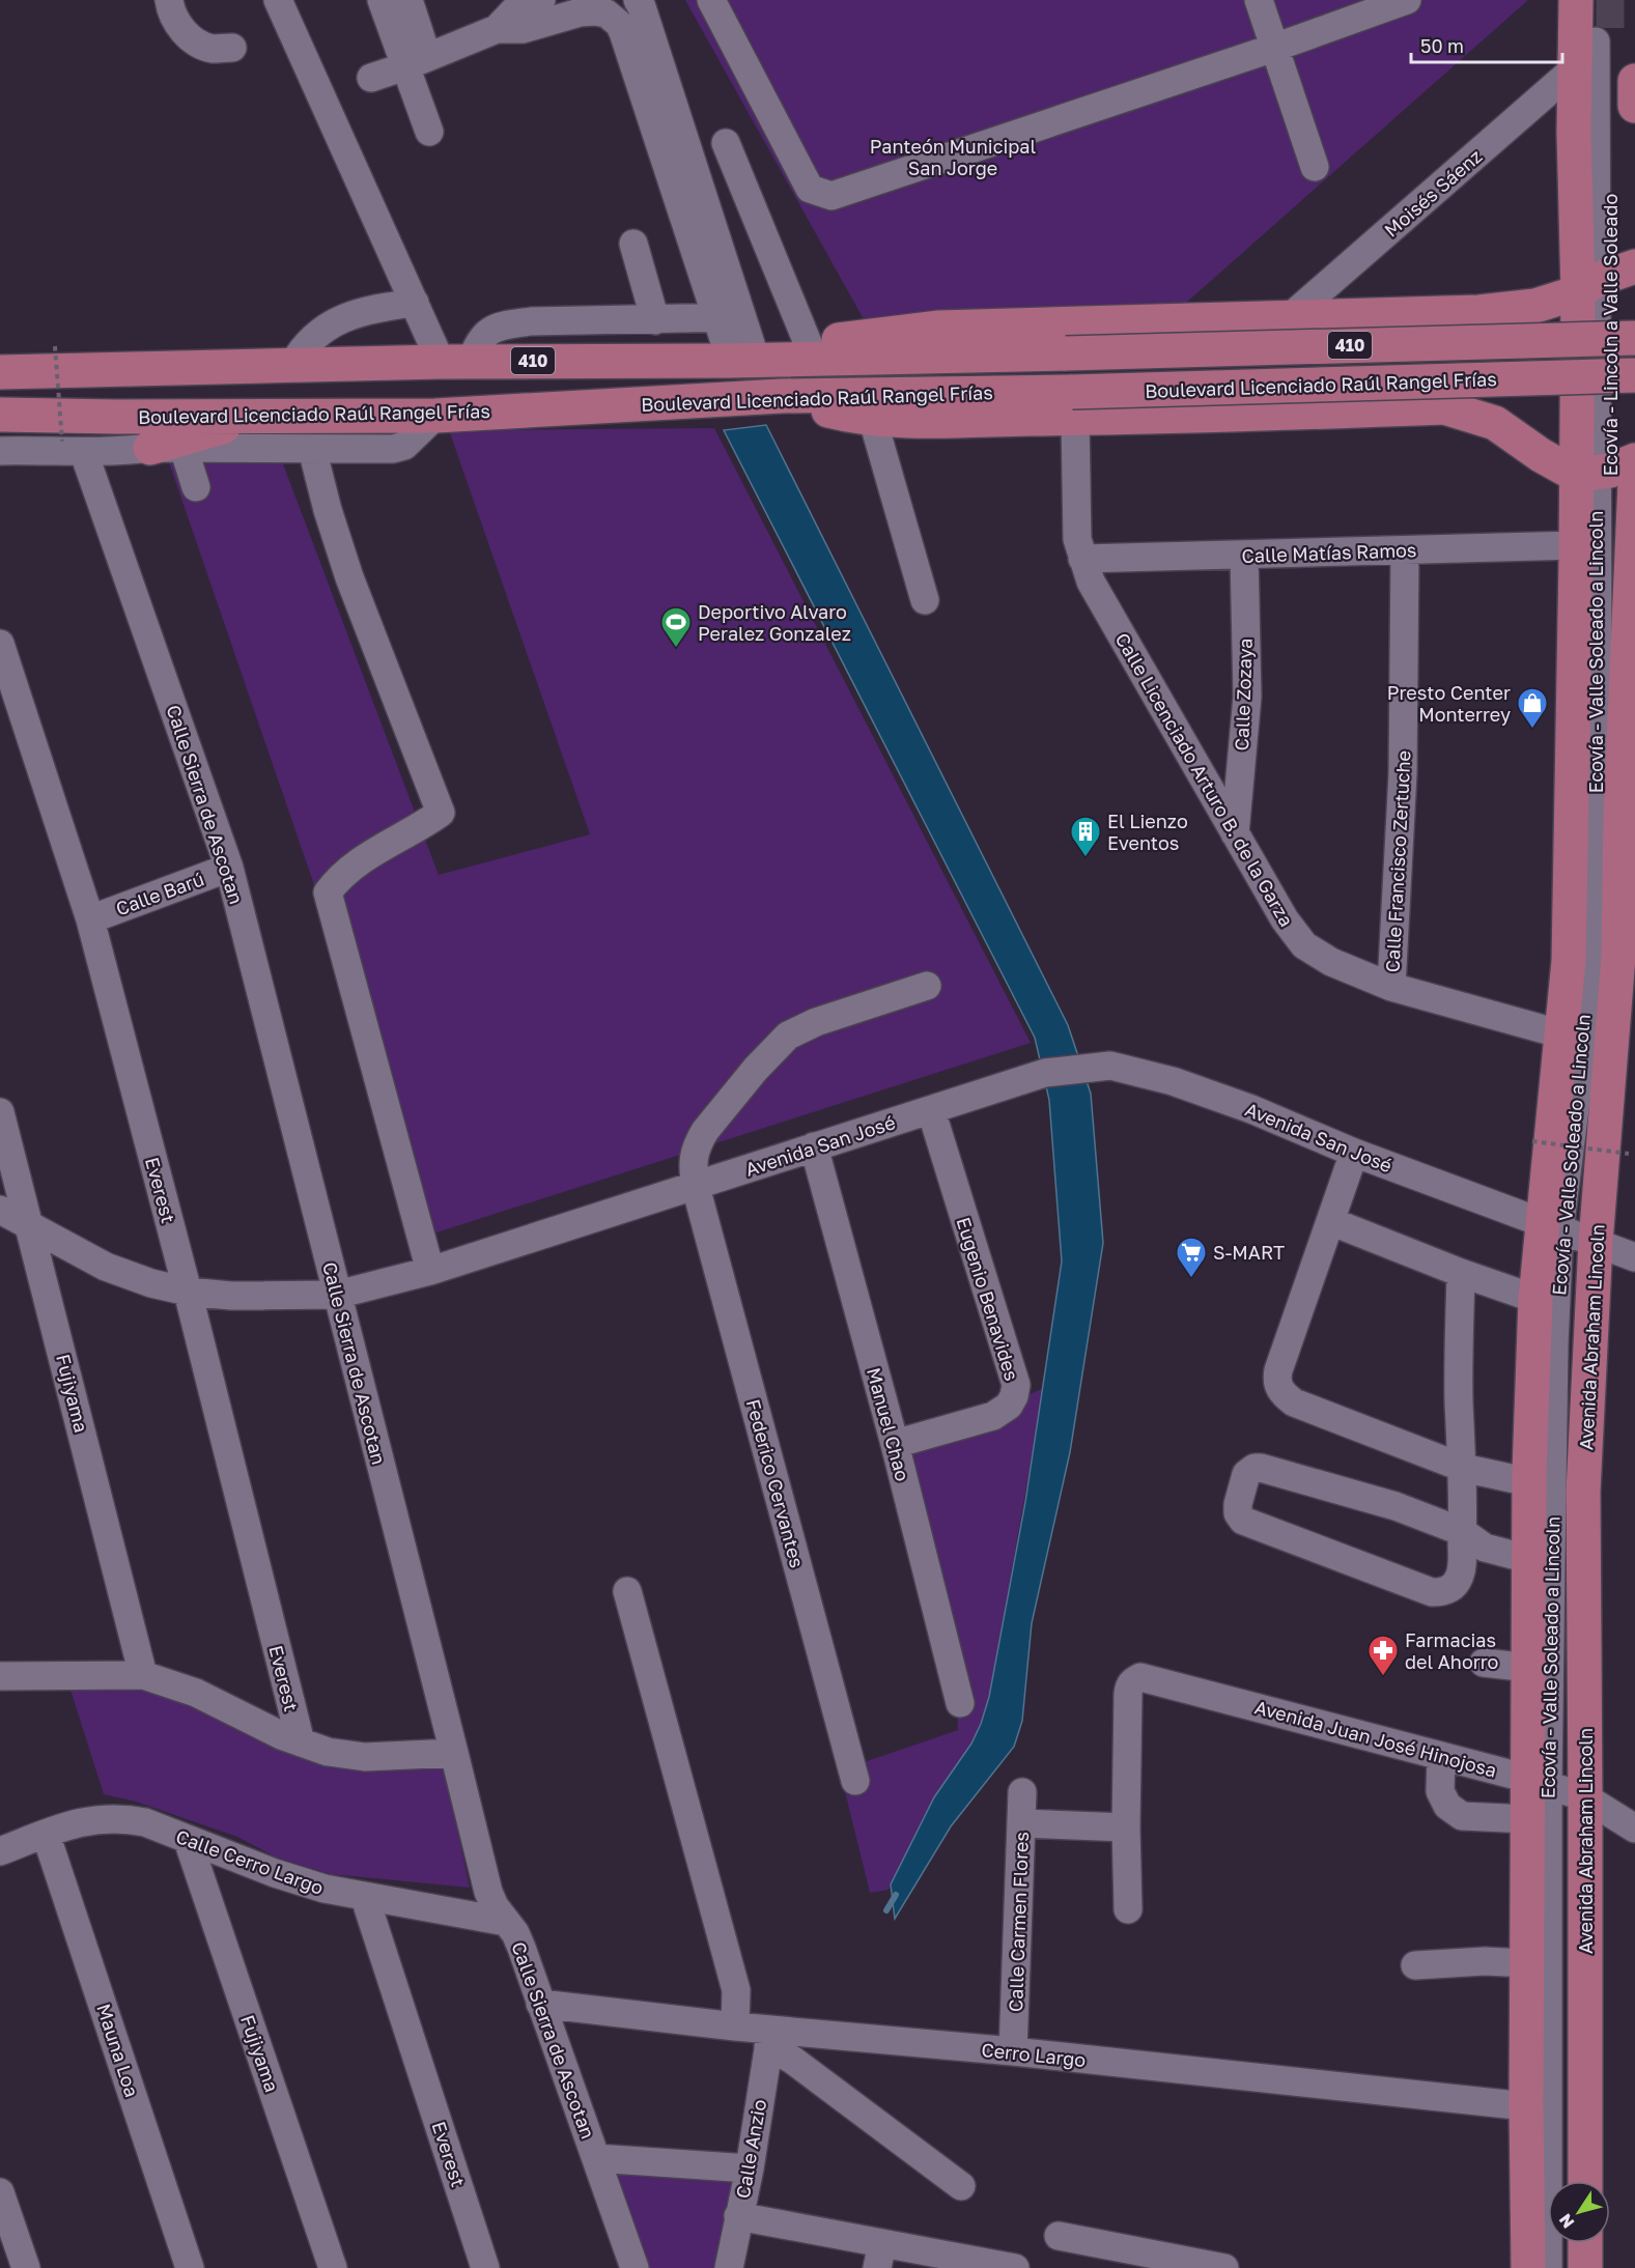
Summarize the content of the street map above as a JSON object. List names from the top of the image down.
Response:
{
  "streets": {
    "main road": ["410", "Boulevard Licenciado Raúl Rangel Frías", "Avenida Abraham Lincoln"],
    "street": [
      "Moisés Sáenz",
      "Calle Matías Ramos",
      "Ecovía - Valle Soleado a Lincoln",
      "Calle Zozaya",
      "Calle Licenciado Arturo B. de la Garza",
      "Calle Sierra de Ascotan",
      "Calle Francisco Zertuche",
      "Calle Barú",
      "Avenida San José",
      "Everest",
      "Eugenio Benavides",
      "Fujiyama",
      "Manuel Chao",
      "Federico Cervantes",
      "Avenida Juan José Hinojosa",
      "Calle Cerro Largo",
      "Calle Carmen Flores",
      "Mauna Loa",
      "Cerro Largo",
      "Calle Anzio"
    ]
  },
  "crossings": [
    ["Boulevard Licenciado Raúl Rangel Frías", "Calle Licenciado Arturo B. de la Garza"],
    ["Boulevard Licenciado Raúl Rangel Frías", "Calle Sierra de Ascotan"],
    ["Calle Matías Ramos", "Calle Zozaya"],
    ["Calle Matías Ramos", "Calle Licenciado Arturo B. de la Garza"],
    ["Calle Matías Ramos", "Calle Francisco Zertuche"],
    ["Ecovía - Valle Soleado a Lincoln", "Avenida San José"],
    ["Ecovía - Valle Soleado a Lincoln", "Avenida Abraham Lincoln"],
    ["Ecovía - Valle Soleado a Lincoln", "Avenida Juan José Hinojosa"],
    ["Calle Zozaya", "Calle Licenciado Arturo B. de la Garza"],
    ["Calle Licenciado Arturo B. de la Garza", "Calle Francisco Zertuche"],
    ["Calle Sierra de Ascotan", "Calle Barú"],
    ["Calle Sierra de Ascotan", "Avenida San José"],
    ["Calle Sierra de Ascotan", "Calle Cerro Largo"],
    ["Calle Sierra de Ascotan", "Cerro Largo"],
    ["Calle Barú", "Everest"],
    ["Avenida San José", "Everest"],
    ["Avenida San José", "Eugenio Benavides"],
    ["Avenida San José", "Avenida Abraham Lincoln"],
    ["Avenida San José", "Fujiyama"],
    ["Avenida San José", "Manuel Chao"],
    ["Avenida San José", "Federico Cervantes"],
    ["Everest", "Calle Cerro Largo"],
    ["Eugenio Benavides", "Manuel Chao"],
    ["Avenida Abraham Lincoln", "Avenida Juan José Hinojosa"],
    ["Fujiyama", "Calle Cerro Largo"],
    ["Calle Cerro Largo", "Mauna Loa"],
    ["Calle Carmen Flores", "Cerro Largo"],
    ["Cerro Largo", "Calle Anzio"]
  ],
  "parks": ["Panteón Municipal San Jorge"],
  "places": {
    "sports": ["Deportivo Alvaro Peralez Gonzalez"],
    "shop": ["Presto Center Monterrey"],
    "building": ["El Lienzo Eventos"],
    "supermarket": ["S-MART"],
    "pharmacy": ["Farmacias del Ahorro"]
  },
  "scale_bar": "50 m",
  "north": "bottom left"
}
